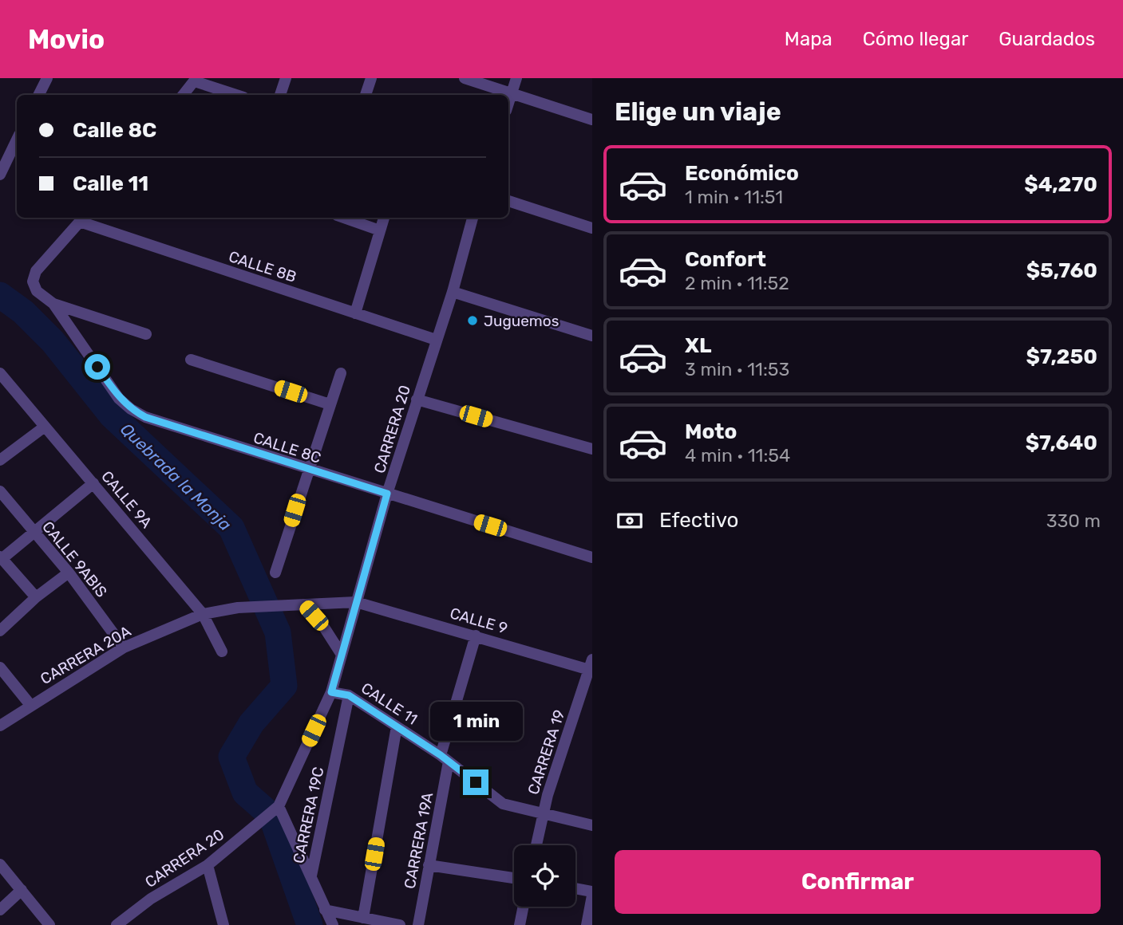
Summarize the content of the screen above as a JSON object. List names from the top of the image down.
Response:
{
  "streets": {
    "street": [
      "CALLE 8B",
      "CARRERA 20",
      "CALLE 8C",
      "CALLE 9A",
      "CALLE 9ABIS",
      "CALLE 9",
      "CARRERA 20A",
      "CALLE 11",
      "CARRERA 19",
      "CARRERA 19C",
      "CARRERA 19A"
    ]
  },
  "crossings": [
    ["CALLE 8B", "CARRERA 20"],
    ["CALLE 8B", "CALLE 8C"],
    ["CARRERA 20", "CALLE 8C"],
    ["CARRERA 20", "CALLE 9"],
    ["CARRERA 20", "CARRERA 20A"],
    ["CARRERA 20", "CALLE 11"],
    ["CALLE 9A", "CARRERA 20A"],
    ["CALLE 9ABIS", "CARRERA 20A"],
    ["CALLE 9", "CARRERA 20A"],
    ["CALLE 9", "CARRERA 19"],
    ["CALLE 9", "CARRERA 19A"],
    ["CALLE 11", "CARRERA 19"],
    ["CALLE 11", "CARRERA 19C"],
    ["CALLE 11", "CARRERA 19A"]
  ],
  "water": ["Quebrada la Monja"],
  "places": ["Juguemos"],
  "page": {
    "header": "Movio",
    "nav": ["Mapa", "Cómo llegar", "Guardados"],
    "heading": "Elige un viaje",
    "banner": ["Calle 8C", "Calle 11"],
    "list": [
      {
        "name": "Económico",
        "note": "1 min · 11:51",
        "value": "$4,270"
      },
      {
        "name": "Confort",
        "note": "2 min · 11:52",
        "value": "$5,760"
      },
      {
        "name": "XL",
        "note": "3 min · 11:53",
        "value": "$7,250"
      },
      {
        "name": "Moto",
        "note": "4 min · 11:54",
        "value": "$7,640"
      }
    ],
    "pay": ["Efectivo", "330 m"],
    "bubble": "1 min",
    "buttons": "Confirmar"
  }
}
